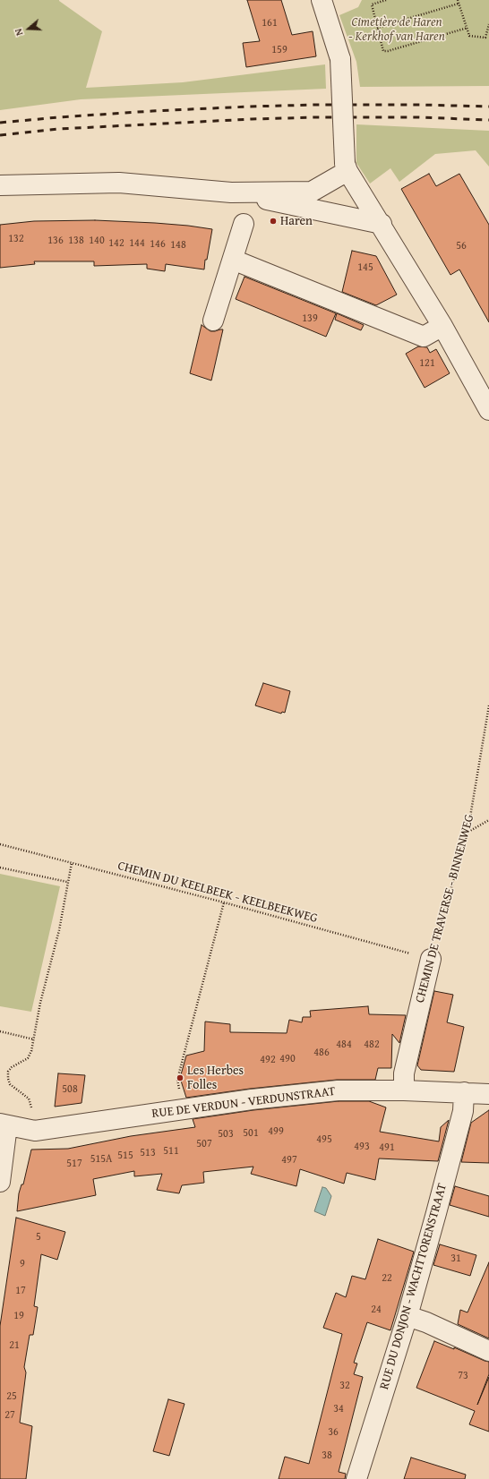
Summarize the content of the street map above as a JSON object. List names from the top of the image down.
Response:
{
  "streets": {
    "street": ["CHEMIN DE TRAVERSE - BINNENWEG", "RUE DE VERDUN - VERDUNSTRAAT", "RUE DU DONJON - WACHTTORENSTRAAT"],
    "path": ["CHEMIN DU KEELBEEK - KEELBEEKWEG"]
  },
  "crossings": [
    ["CHEMIN DU KEELBEEK - KEELBEEKWEG", "CHEMIN DE TRAVERSE - BINNENWEG"],
    ["CHEMIN DE TRAVERSE - BINNENWEG", "RUE DE VERDUN - VERDUNSTRAAT"],
    ["RUE DE VERDUN - VERDUNSTRAAT", "RUE DU DONJON - WACHTTORENSTRAAT"]
  ],
  "parks": ["Cimetière de Haren - Kerkhof van Haren"],
  "places": ["Haren", "Les Herbes Folles"],
  "house_numbers": [
    "161",
    "159",
    "132",
    "136",
    "138",
    "140",
    "142",
    "144",
    "146",
    "148",
    "56",
    "145",
    "139",
    "121",
    "484",
    "482",
    "486",
    "490",
    "492",
    "508",
    "499",
    "501",
    "503",
    "495",
    "507",
    "493",
    "491",
    "511",
    "513",
    "515",
    "515A",
    "497",
    "517",
    "5",
    "31",
    "9",
    "22",
    "17",
    "24",
    "19",
    "21",
    "73",
    "32",
    "25",
    "34",
    "27",
    "36",
    "38"
  ],
  "north": "left"
}
